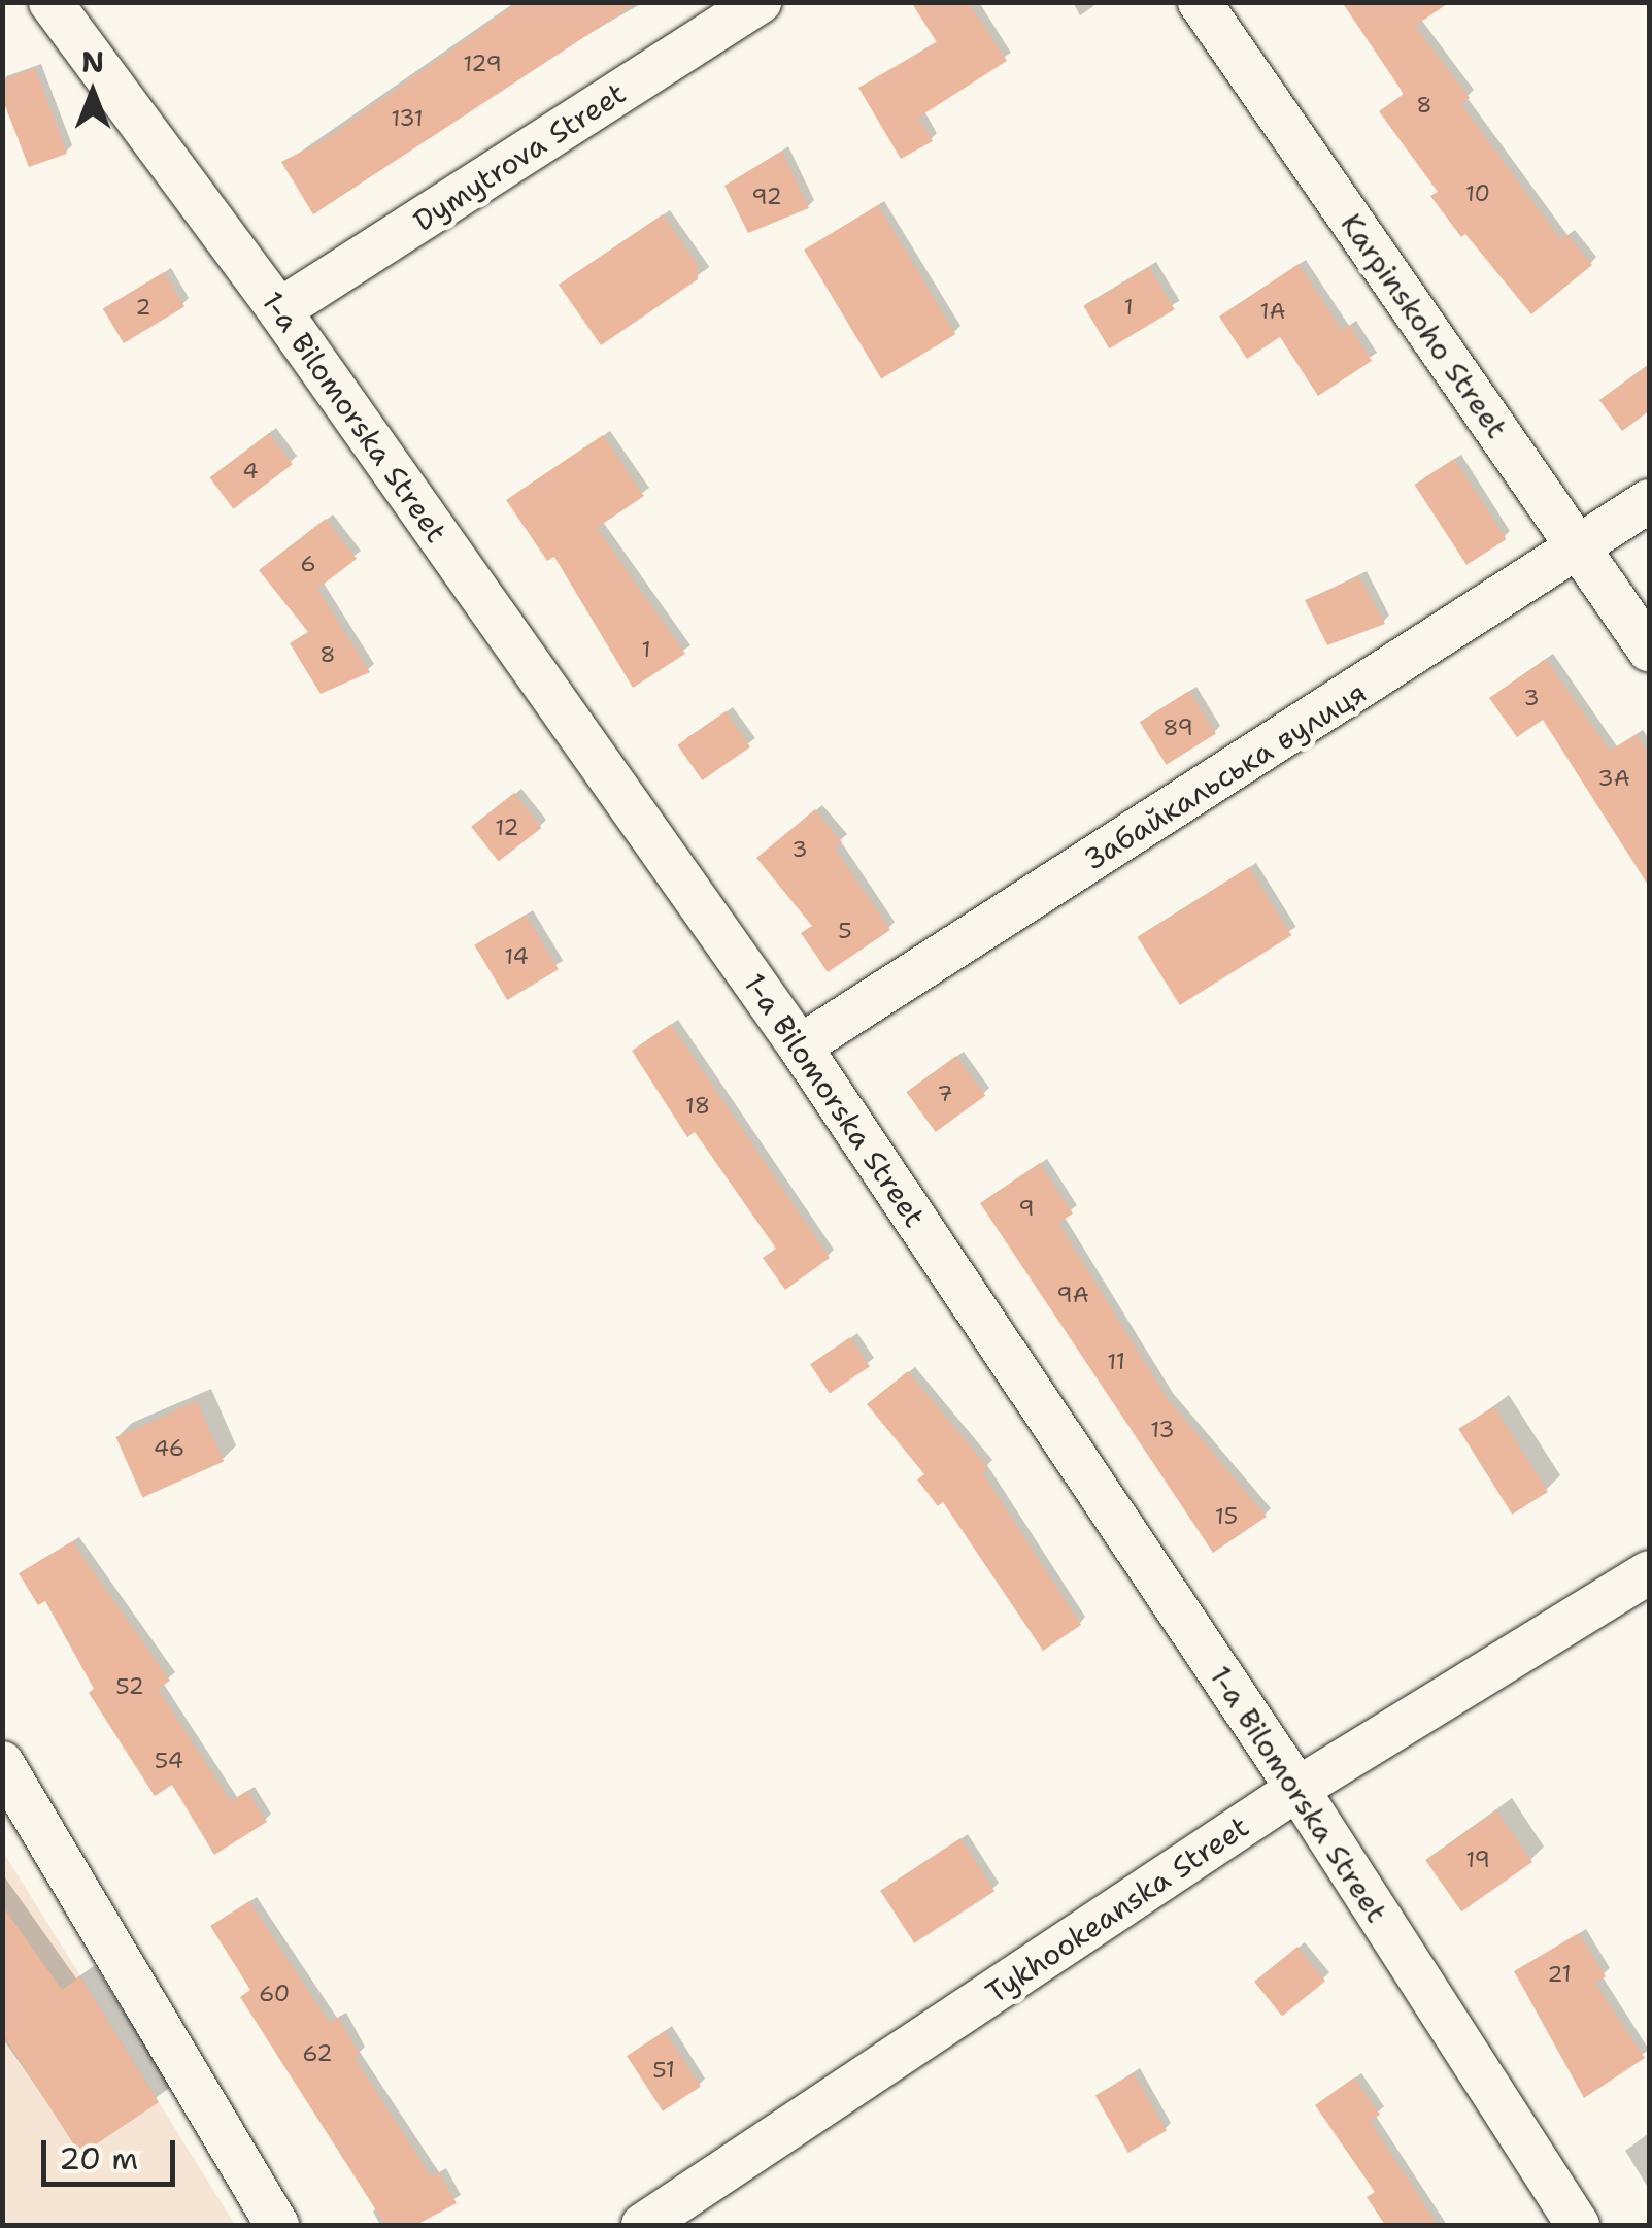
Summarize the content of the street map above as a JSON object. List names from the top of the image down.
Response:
{
  "streets": {
    "street": [
      "Dymytrova Street",
      "Karpinskoho Street",
      "1-a Bilomorska Street",
      "Забайкальська вулиця",
      "Tykhookeanska Street"
    ]
  },
  "crossings": [
    ["Dymytrova Street", "1-a Bilomorska Street"],
    ["Karpinskoho Street", "Забайкальська вулиця"],
    ["1-a Bilomorska Street", "Забайкальська вулиця"],
    ["1-a Bilomorska Street", "Tykhookeanska Street"]
  ],
  "house_numbers": [
    "129",
    "8",
    "131",
    "10",
    "92",
    "2",
    "1",
    "1А",
    "4",
    "6",
    "1",
    "8",
    "3",
    "89",
    "3А",
    "12",
    "3",
    "5",
    "14",
    "7",
    "18",
    "9",
    "9А",
    "11",
    "13",
    "46",
    "15",
    "52",
    "54",
    "19",
    "21",
    "60",
    "62",
    "51"
  ],
  "scale_bar": "20 m",
  "north": "top"
}
